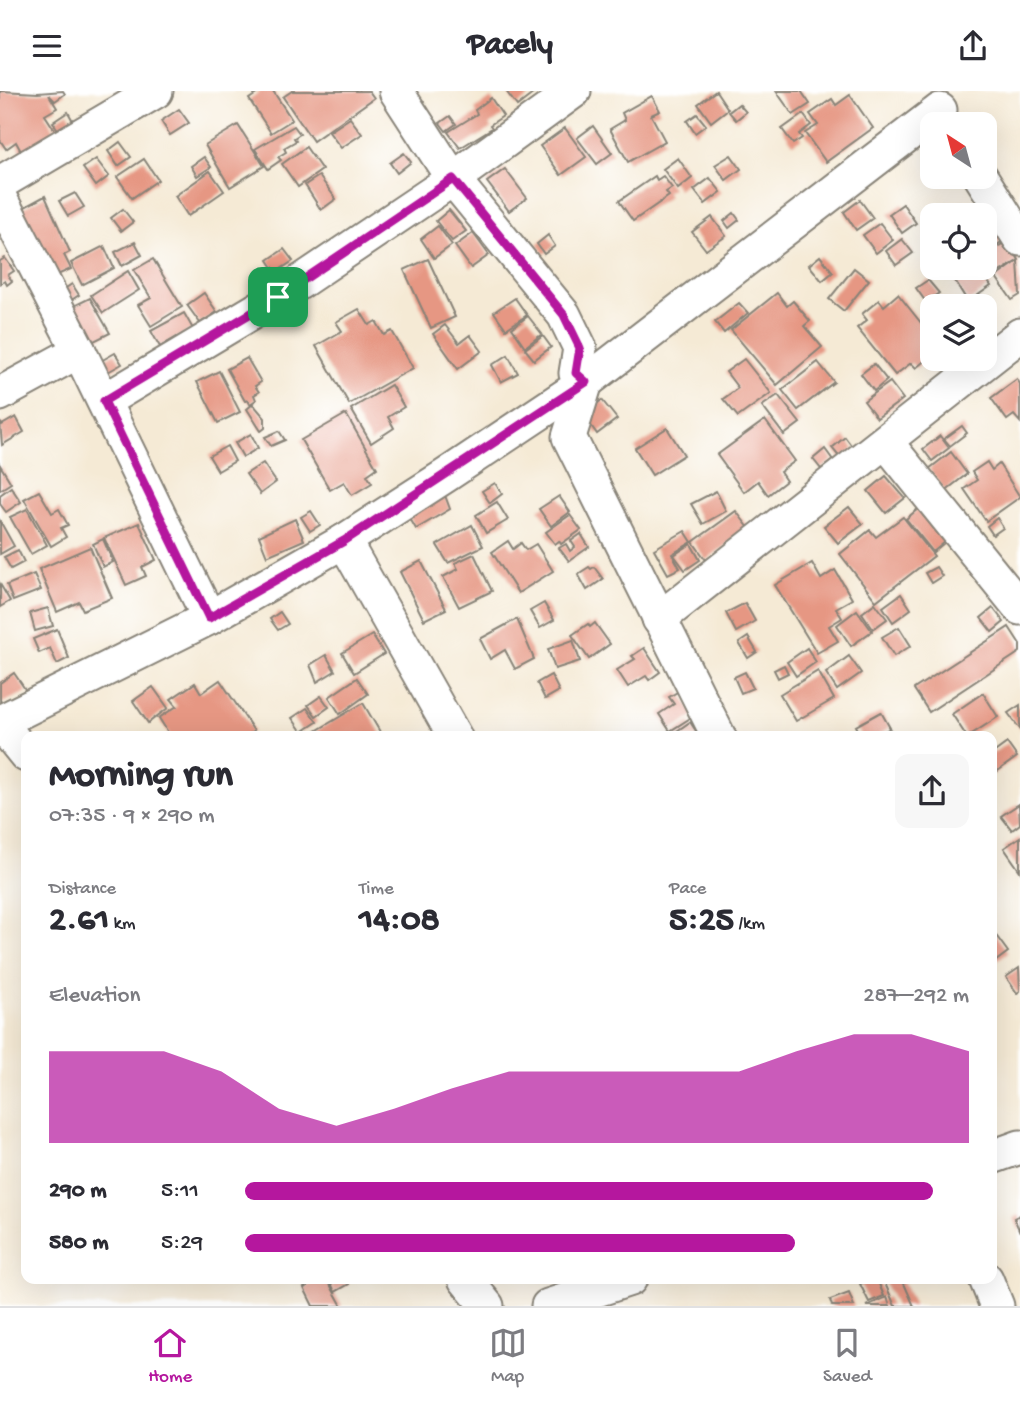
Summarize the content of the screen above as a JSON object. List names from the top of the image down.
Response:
{
  "north": "top left",
  "page": {
    "header": "Pacely",
    "heading": ["Morning run", "07:35 · 9 × 290 m"],
    "stats": [
      ["Distance", "2.61 km"],
      ["Time", "14:08"],
      ["Pace", "5:25 /km"]
    ],
    "chart": ["Elevation", "287–292 m"],
    "list": [
      {
        "name": "290 m",
        "note": "5:11"
      },
      {
        "name": "580 m",
        "note": "5:29"
      }
    ],
    "tabs": ["Home", "Map", "Saved"]
  }
}
